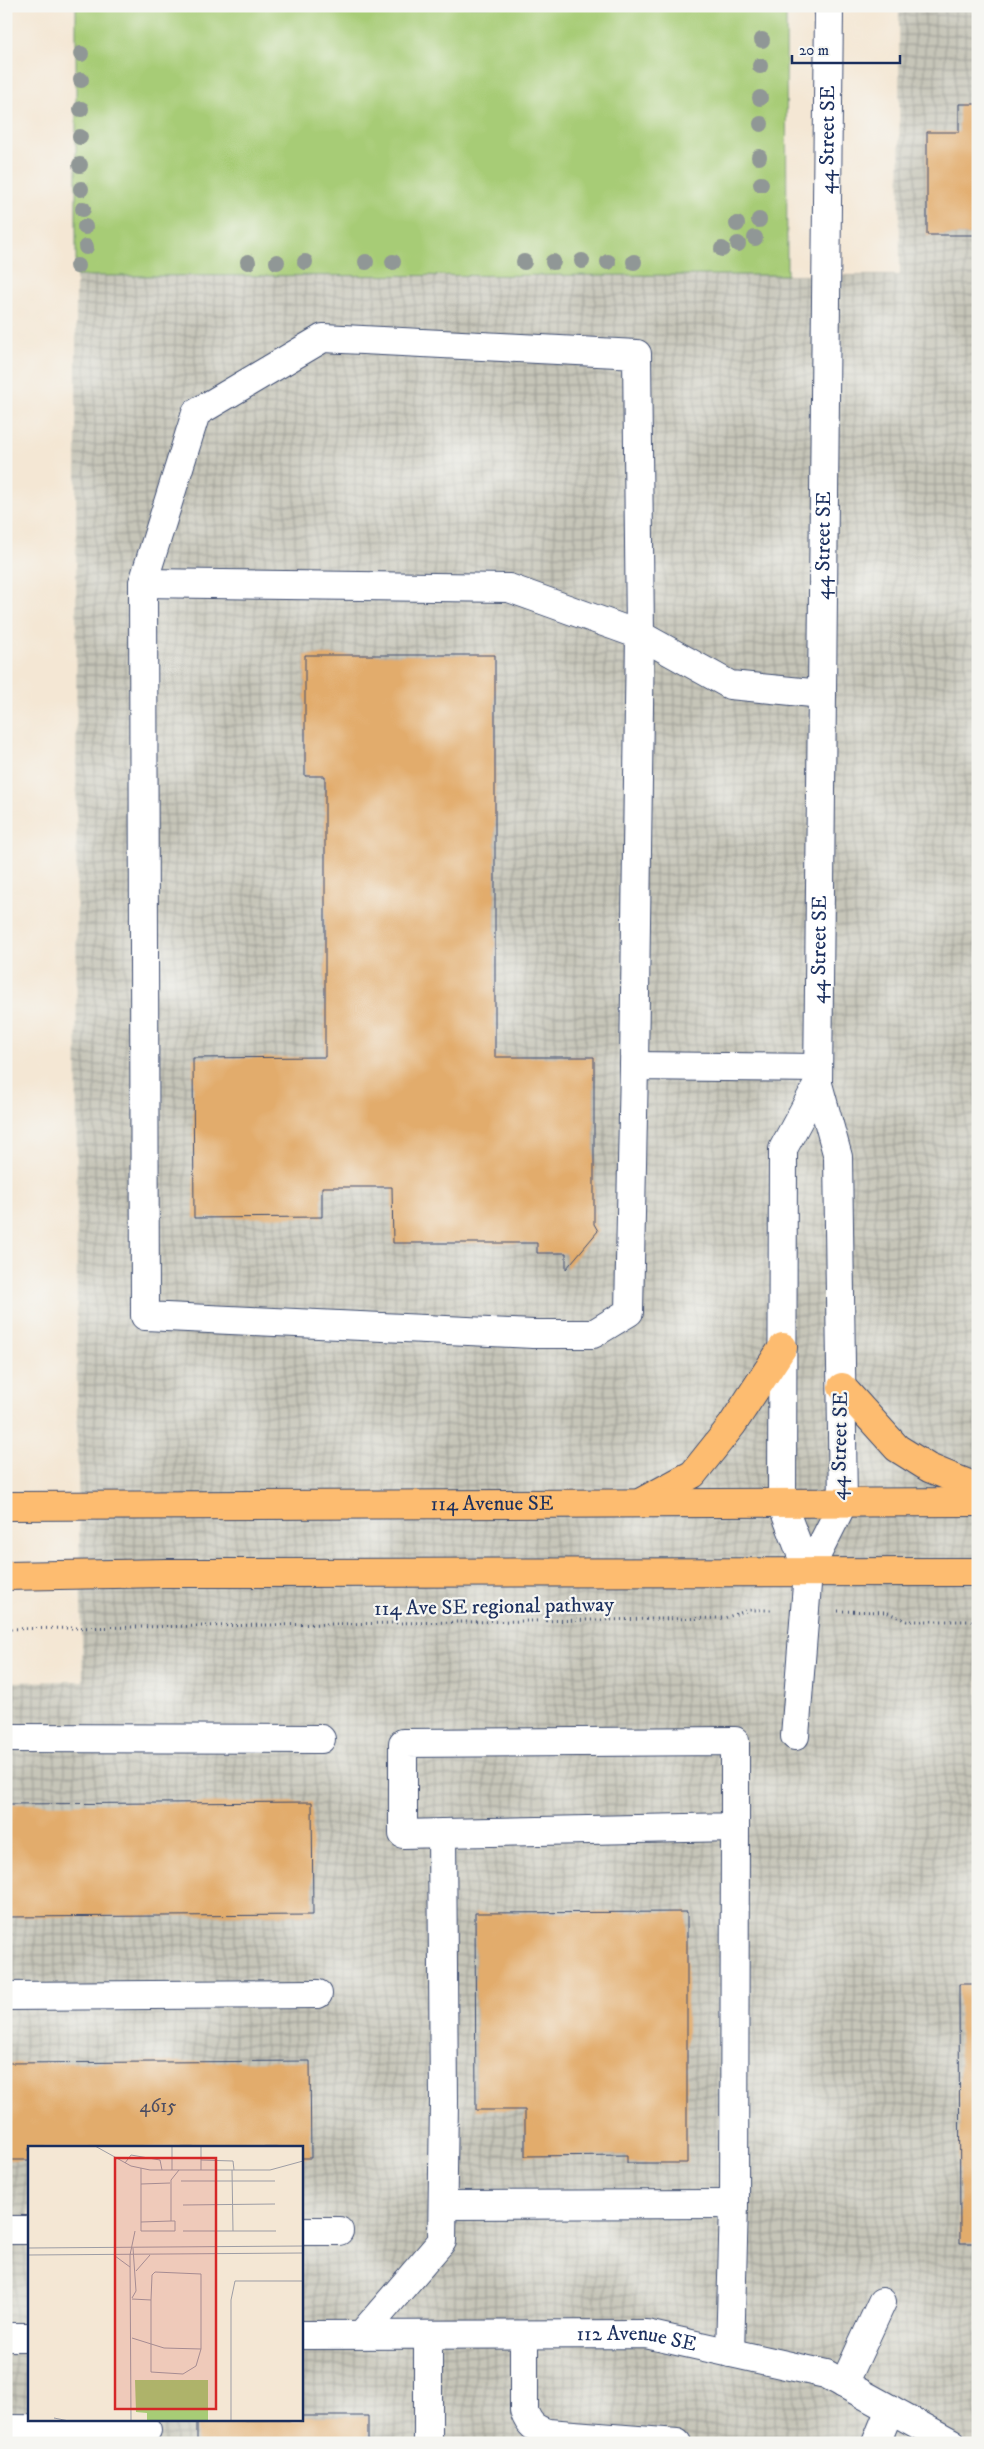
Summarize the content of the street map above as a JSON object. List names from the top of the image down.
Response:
{
  "streets": {
    "main road": ["114 Avenue SE"],
    "street": ["44 Street SE", "112 Avenue SE"],
    "path": ["114 Ave SE regional pathway"]
  },
  "crossings": [
    ["44 Street SE", "114 Avenue SE"]
  ],
  "house_numbers": ["4615"],
  "scale_bar": "20 m"
}
